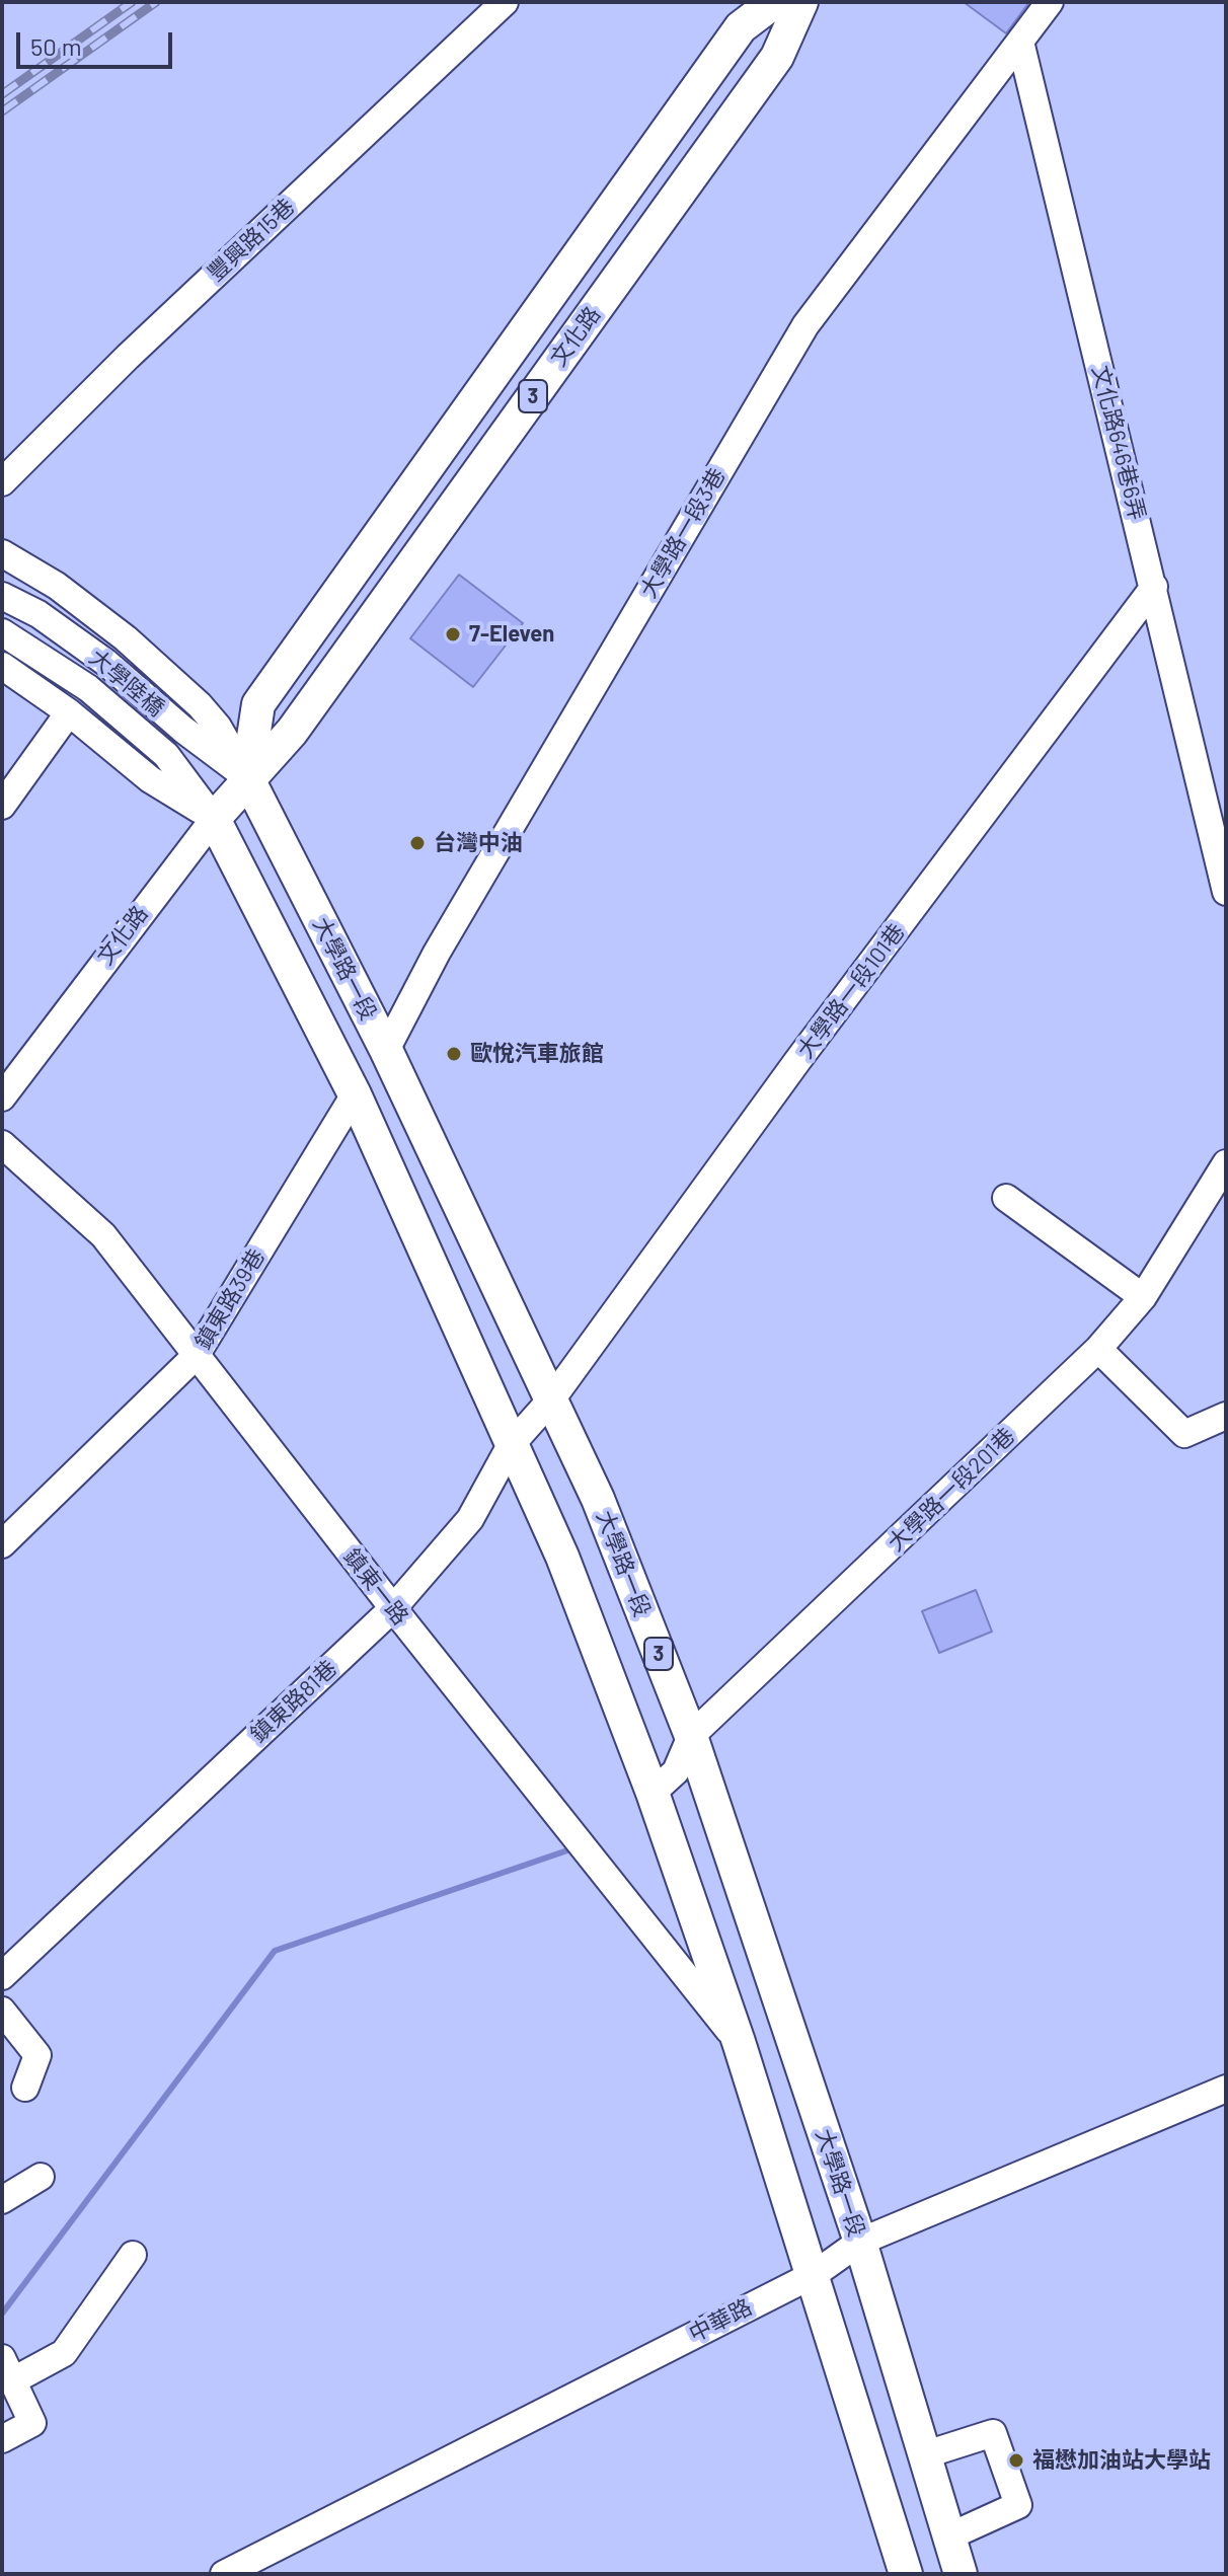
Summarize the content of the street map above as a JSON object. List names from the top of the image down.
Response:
{
  "streets": {
    "main road": ["文化路", "3", "大學路一段"],
    "street": [
      "豐興路15巷",
      "文化路646巷6弄",
      "大學路一段3巷",
      "大學陸橋",
      "大學路一段101巷",
      "鎮東路39巷",
      "大學路一段201巷",
      "鎮東一路",
      "鎮東路81巷",
      "中華路"
    ]
  },
  "crossings": [
    ["文化路", "大學陸橋"],
    ["文化路", "大學路一段"],
    ["文化路646巷6弄", "大學路一段3巷"],
    ["文化路646巷6弄", "大學路一段101巷"],
    ["大學路一段3巷", "大學路一段"],
    ["大學陸橋", "大學路一段"],
    ["大學路一段", "大學路一段101巷"],
    ["大學路一段", "大學路一段201巷"],
    ["大學路一段", "鎮東路81巷"],
    ["大學路一段", "中華路"],
    ["大學路一段101巷", "鎮東路81巷"],
    ["鎮東路39巷", "鎮東一路"],
    ["鎮東一路", "鎮東路81巷"]
  ],
  "places": [
    "7-Eleven",
    "台灣中油",
    "歐悅汽車旅館",
    "福懋加油站大學站"
  ],
  "scale_bar": "50 m"
}
